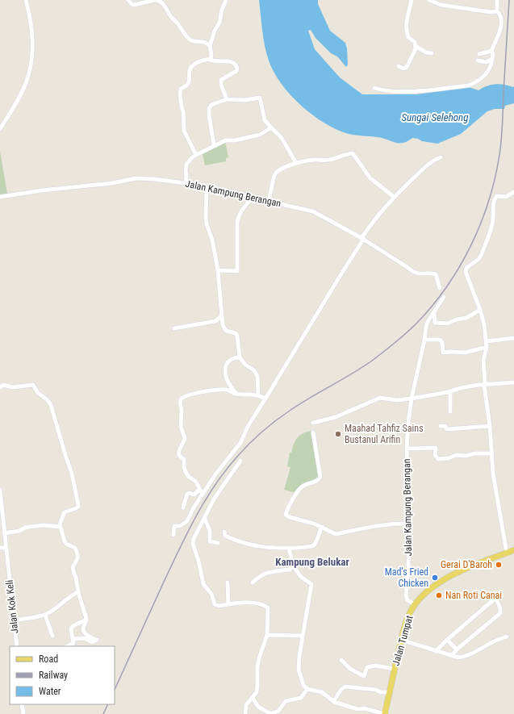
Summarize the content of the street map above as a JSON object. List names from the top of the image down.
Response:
{
  "streets": {
    "main road": ["Jalan Tumpat"],
    "street": ["Jalan Kampung Berangan", "Jalan Kok Keli"]
  },
  "crossings": [
    ["Jalan Kampung Berangan", "Jalan Tumpat"]
  ],
  "districts": ["Kampung Belukar"],
  "water": ["Sungai Selehong"],
  "places": [
    "Maahad Tahfiz Sains Bustanul Arifin",
    "Gerai D'Baroh",
    "Mad’s Fried Chicken",
    "Nan Roti Canai"
  ],
  "legend": ["Road", "Railway", "Water"]
}
